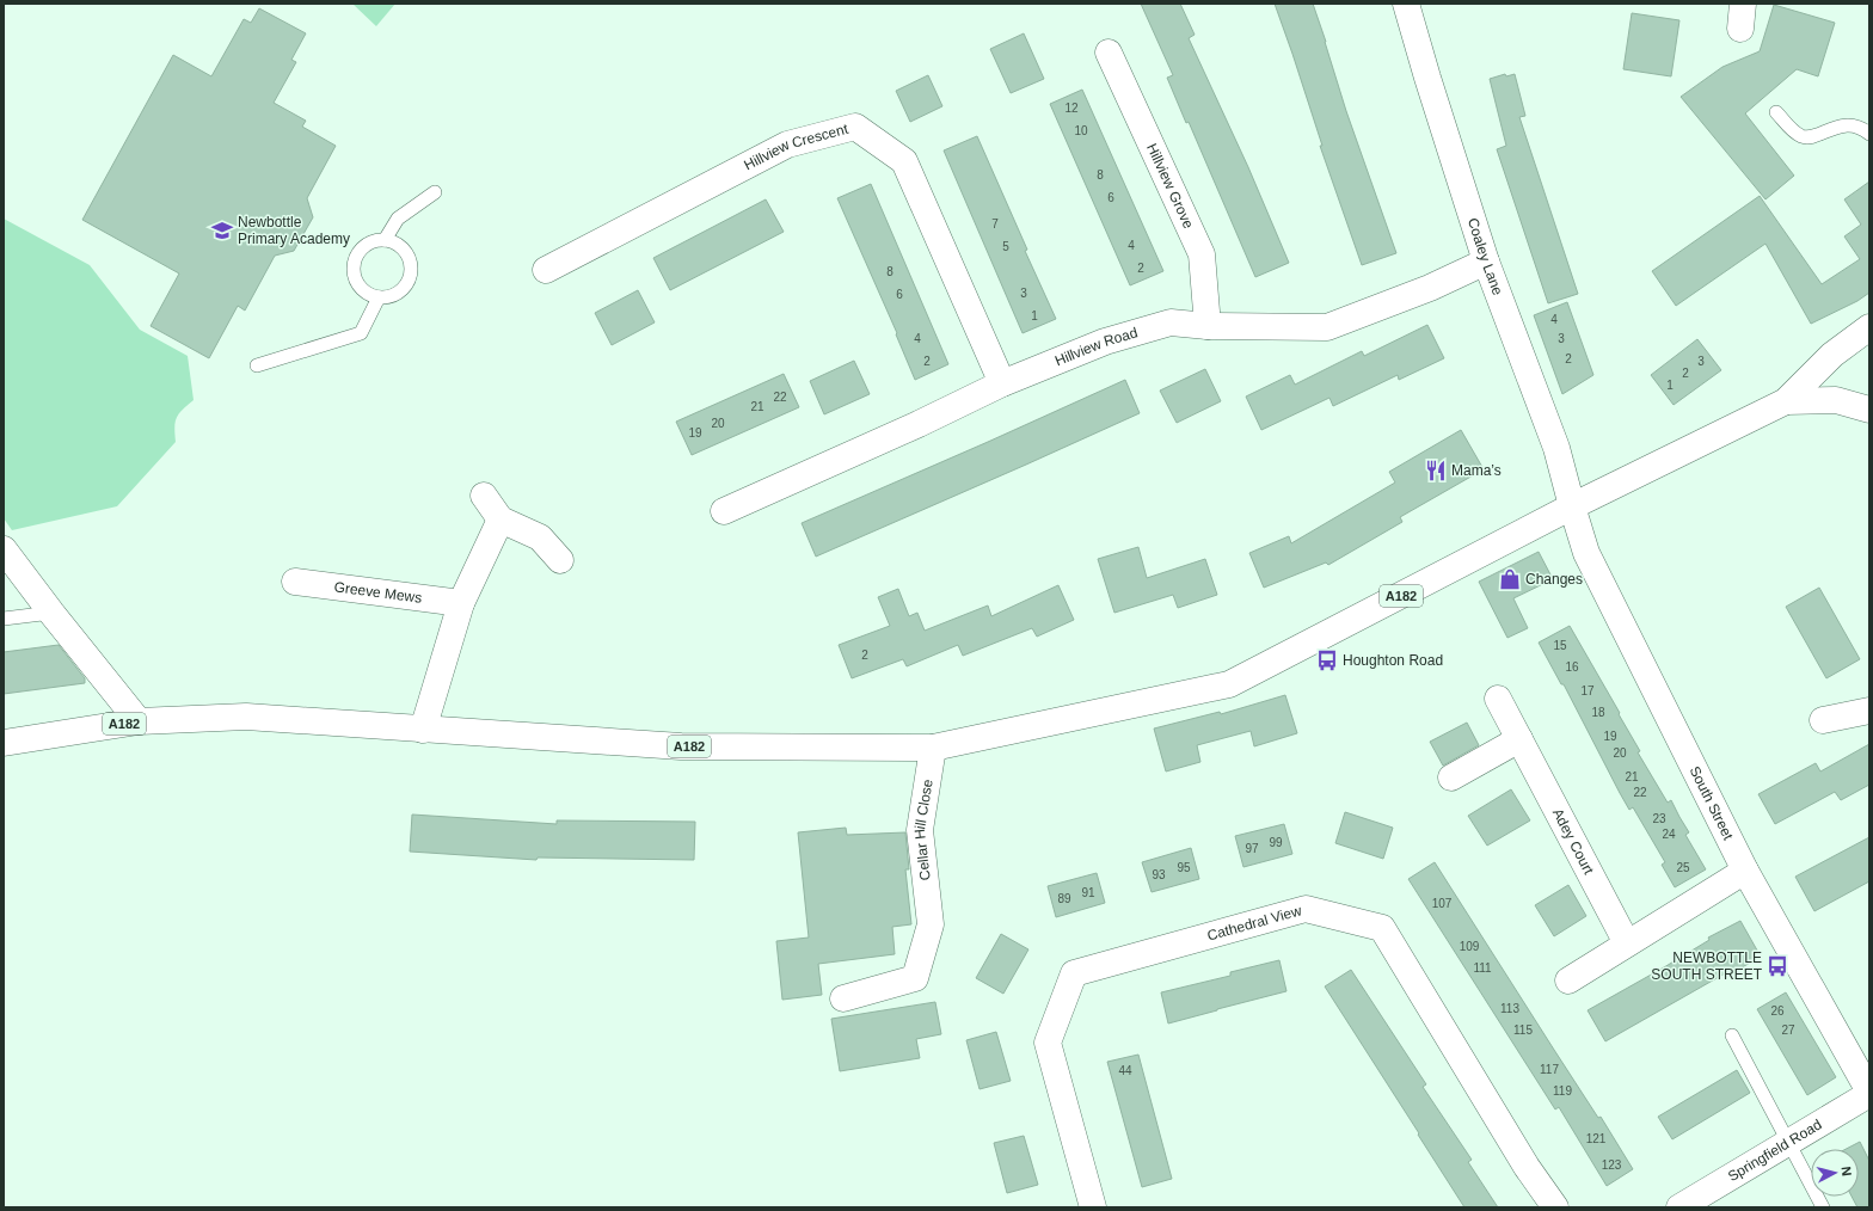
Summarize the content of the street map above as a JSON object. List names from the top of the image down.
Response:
{
  "streets": {
    "street": [
      "Hillview Crescent",
      "Hillview Grove",
      "Coaley Lane",
      "Hillview Road",
      "Greeve Mews",
      "A182",
      "South Street",
      "Cellar Hill Close",
      "Adey Court",
      "Cathedral View",
      "Springfield Road"
    ]
  },
  "crossings": [
    ["Hillview Crescent", "Hillview Road"],
    ["Hillview Grove", "Hillview Road"],
    ["Coaley Lane", "Hillview Road"],
    ["Coaley Lane", "A182"],
    ["Coaley Lane", "South Street"],
    ["A182", "South Street"],
    ["A182", "Cellar Hill Close"],
    ["South Street", "Springfield Road"]
  ],
  "places": {
    "school or university": ["Newbottle Primary Academy"],
    "restaurant": ["Mama’s"],
    "shop": ["Changes"],
    "bus stop": ["Houghton Road", "NEWBOTTLE SOUTH STREET"]
  },
  "house_numbers": [
    "12",
    "10",
    "8",
    "6",
    "7",
    "4",
    "5",
    "2",
    "8",
    "3",
    "6",
    "1",
    "4",
    "4",
    "3",
    "2",
    "2",
    "3",
    "2",
    "1",
    "22",
    "21",
    "20",
    "19",
    "15",
    "2",
    "16",
    "17",
    "18",
    "19",
    "20",
    "21",
    "22",
    "23",
    "24",
    "99",
    "97",
    "95",
    "25",
    "93",
    "91",
    "89",
    "107",
    "109",
    "111",
    "113",
    "26",
    "115",
    "27",
    "117",
    "44",
    "119",
    "121",
    "123"
  ],
  "north": "right"
}
